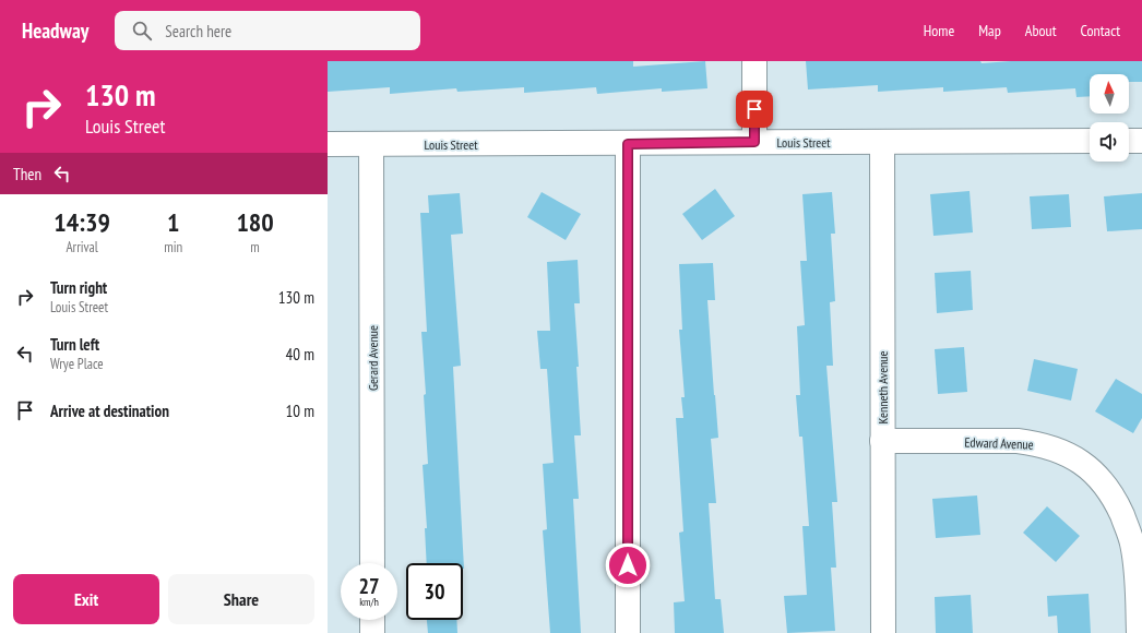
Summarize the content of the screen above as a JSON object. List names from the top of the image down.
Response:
{
  "streets": {
    "street": [
      "Louis Street",
      "Gerard Avenue",
      "Kenneth Avenue",
      "Edward Avenue"
    ]
  },
  "crossings": [
    ["Louis Street", "Gerard Avenue"],
    ["Louis Street", "Kenneth Avenue"],
    ["Kenneth Avenue", "Edward Avenue"]
  ],
  "north": "top",
  "page": {
    "header": "Headway",
    "search": "Search here",
    "nav": [
      "Home",
      "Map",
      "About",
      "Contact"
    ],
    "turn": ["130 m", "Louis Street"],
    "then": "Then",
    "eta": [
      "14:39",
      "Arrival",
      "1",
      "min",
      "180",
      "m"
    ],
    "list": [
      {
        "name": "Turn right",
        "note": "Louis Street",
        "value": "130 m"
      },
      {
        "name": "Turn left",
        "note": "Wrye Place",
        "value": "40 m"
      },
      {
        "name": "Arrive at destination",
        "value": "10 m"
      }
    ],
    "speed": "27 km/h",
    "limit": "30",
    "buttons": ["Exit", "Share"]
  }
}
